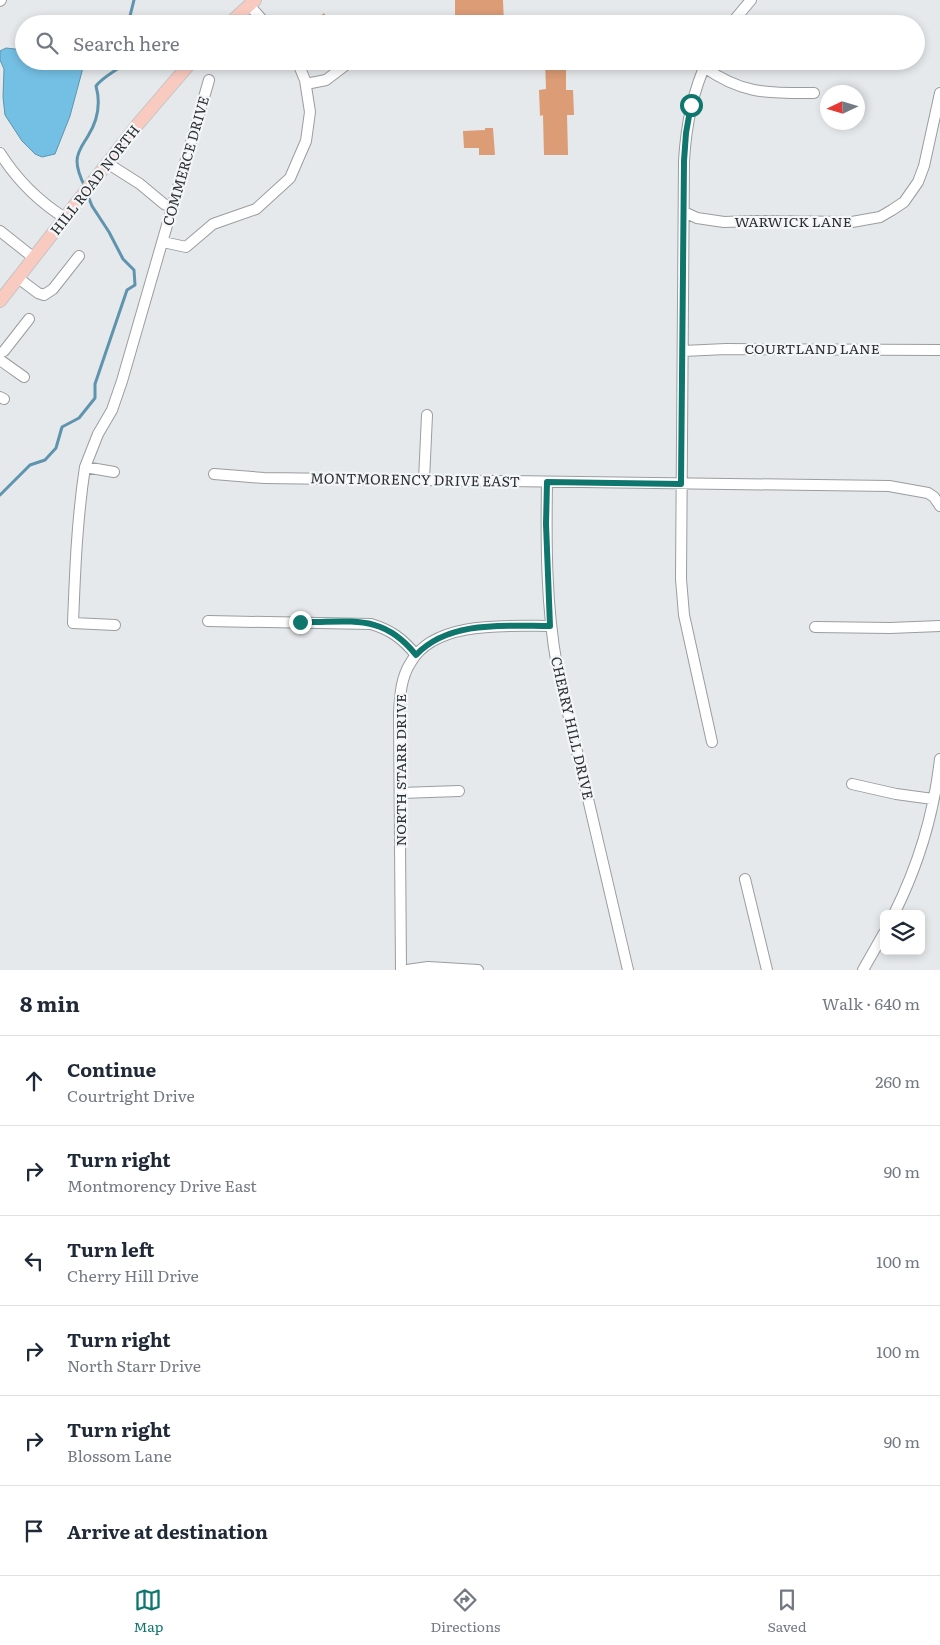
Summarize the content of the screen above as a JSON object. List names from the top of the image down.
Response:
{
  "streets": {
    "main road": ["HILL ROAD NORTH"],
    "street": [
      "COMMERCE DRIVE",
      "WARWICK LANE",
      "COURTLAND LANE",
      "MONTMORENCY DRIVE EAST",
      "CHERRY HILL DRIVE",
      "NORTH STARR DRIVE"
    ]
  },
  "crossings": [
    ["MONTMORENCY DRIVE EAST", "CHERRY HILL DRIVE"],
    ["CHERRY HILL DRIVE", "NORTH STARR DRIVE"]
  ],
  "north": "left",
  "page": {
    "search": "Search here",
    "heading": ["8 min", "Walk · 640 m"],
    "list": [
      ["Continue", "Courtright Drive", "260 m"],
      ["Turn right", "Montmorency Drive East", "90 m"],
      ["Turn left", "Cherry Hill Drive", "100 m"],
      ["Turn right", "North Starr Drive", "100 m"],
      ["Turn right", "Blossom Lane", "90 m"],
      "Arrive at destination"
    ],
    "nav": ["Map", "Directions", "Saved"]
  }
}
